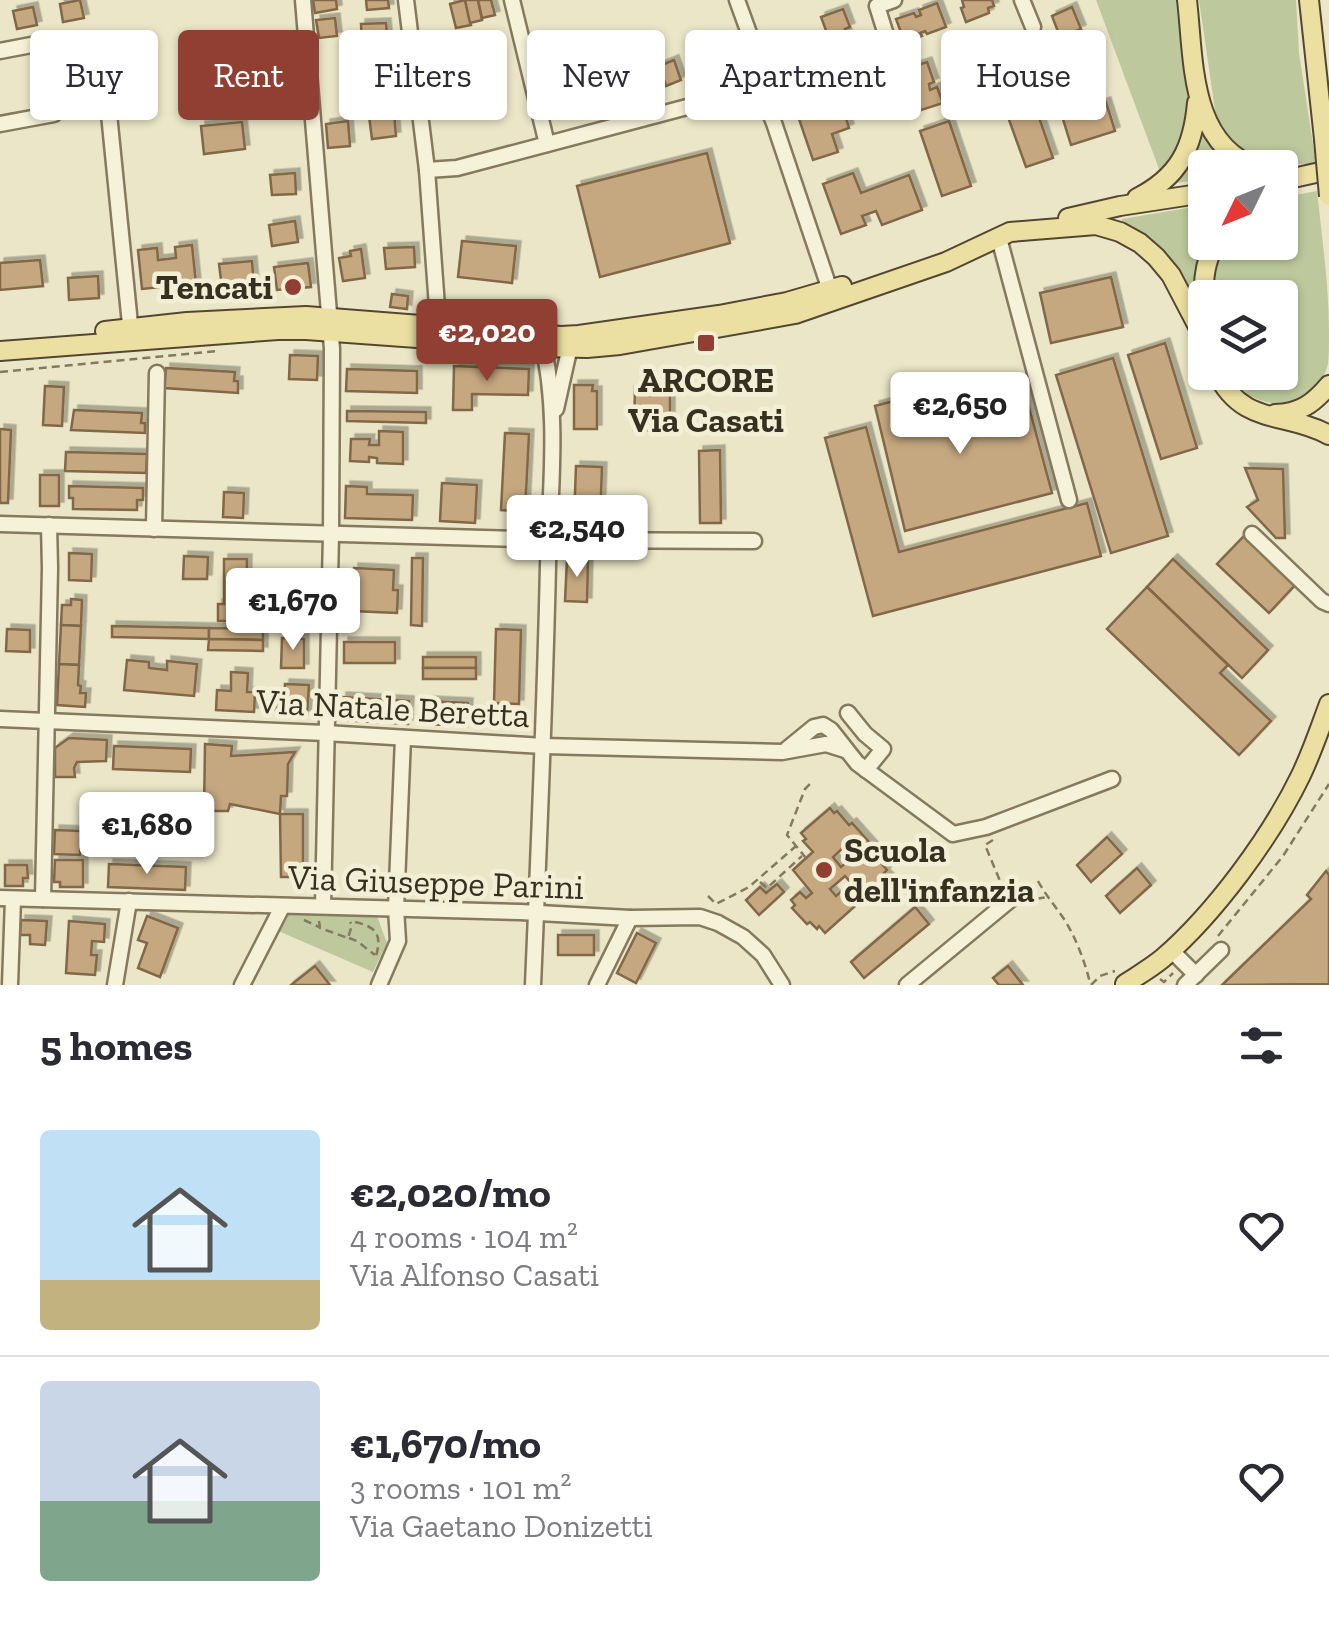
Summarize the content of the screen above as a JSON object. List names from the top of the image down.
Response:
{
  "streets": {
    "street": ["Via Natale Beretta", "Via Giuseppe Parini"]
  },
  "places": {
    "other": ["Tencati", "Scuola dell'infanzia"],
    "transit": ["ARCORE Via Casati"]
  },
  "north": "bottom left",
  "page": {
    "chip": [
      "Buy",
      "Rent",
      "Filters",
      "New",
      "Apartment",
      "House"
    ],
    "price": [
      "€2,020",
      "€2,650",
      "€2,540",
      "€1,670",
      "€1,680"
    ],
    "heading": "5 homes",
    "list": [
      {
        "name": "€2,020/mo",
        "note": "4 rooms · 104 m² · Via Alfonso Casati"
      },
      {
        "name": "€1,670/mo",
        "note": "3 rooms · 101 m² · Via Gaetano Donizetti"
      }
    ]
  }
}
